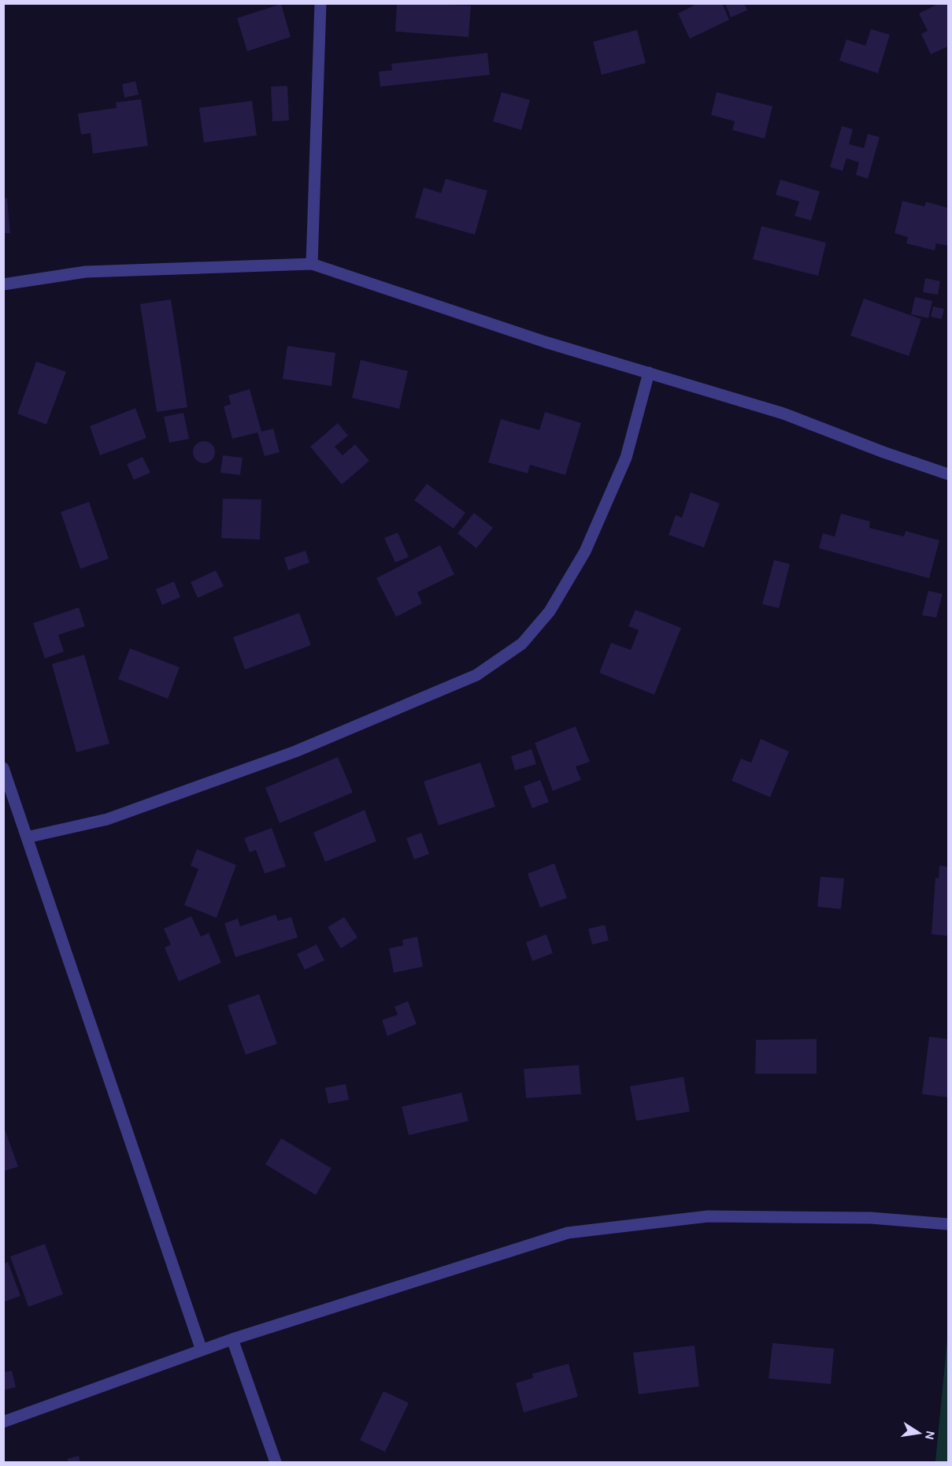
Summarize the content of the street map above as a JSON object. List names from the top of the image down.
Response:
{
  "north": "right"
}
